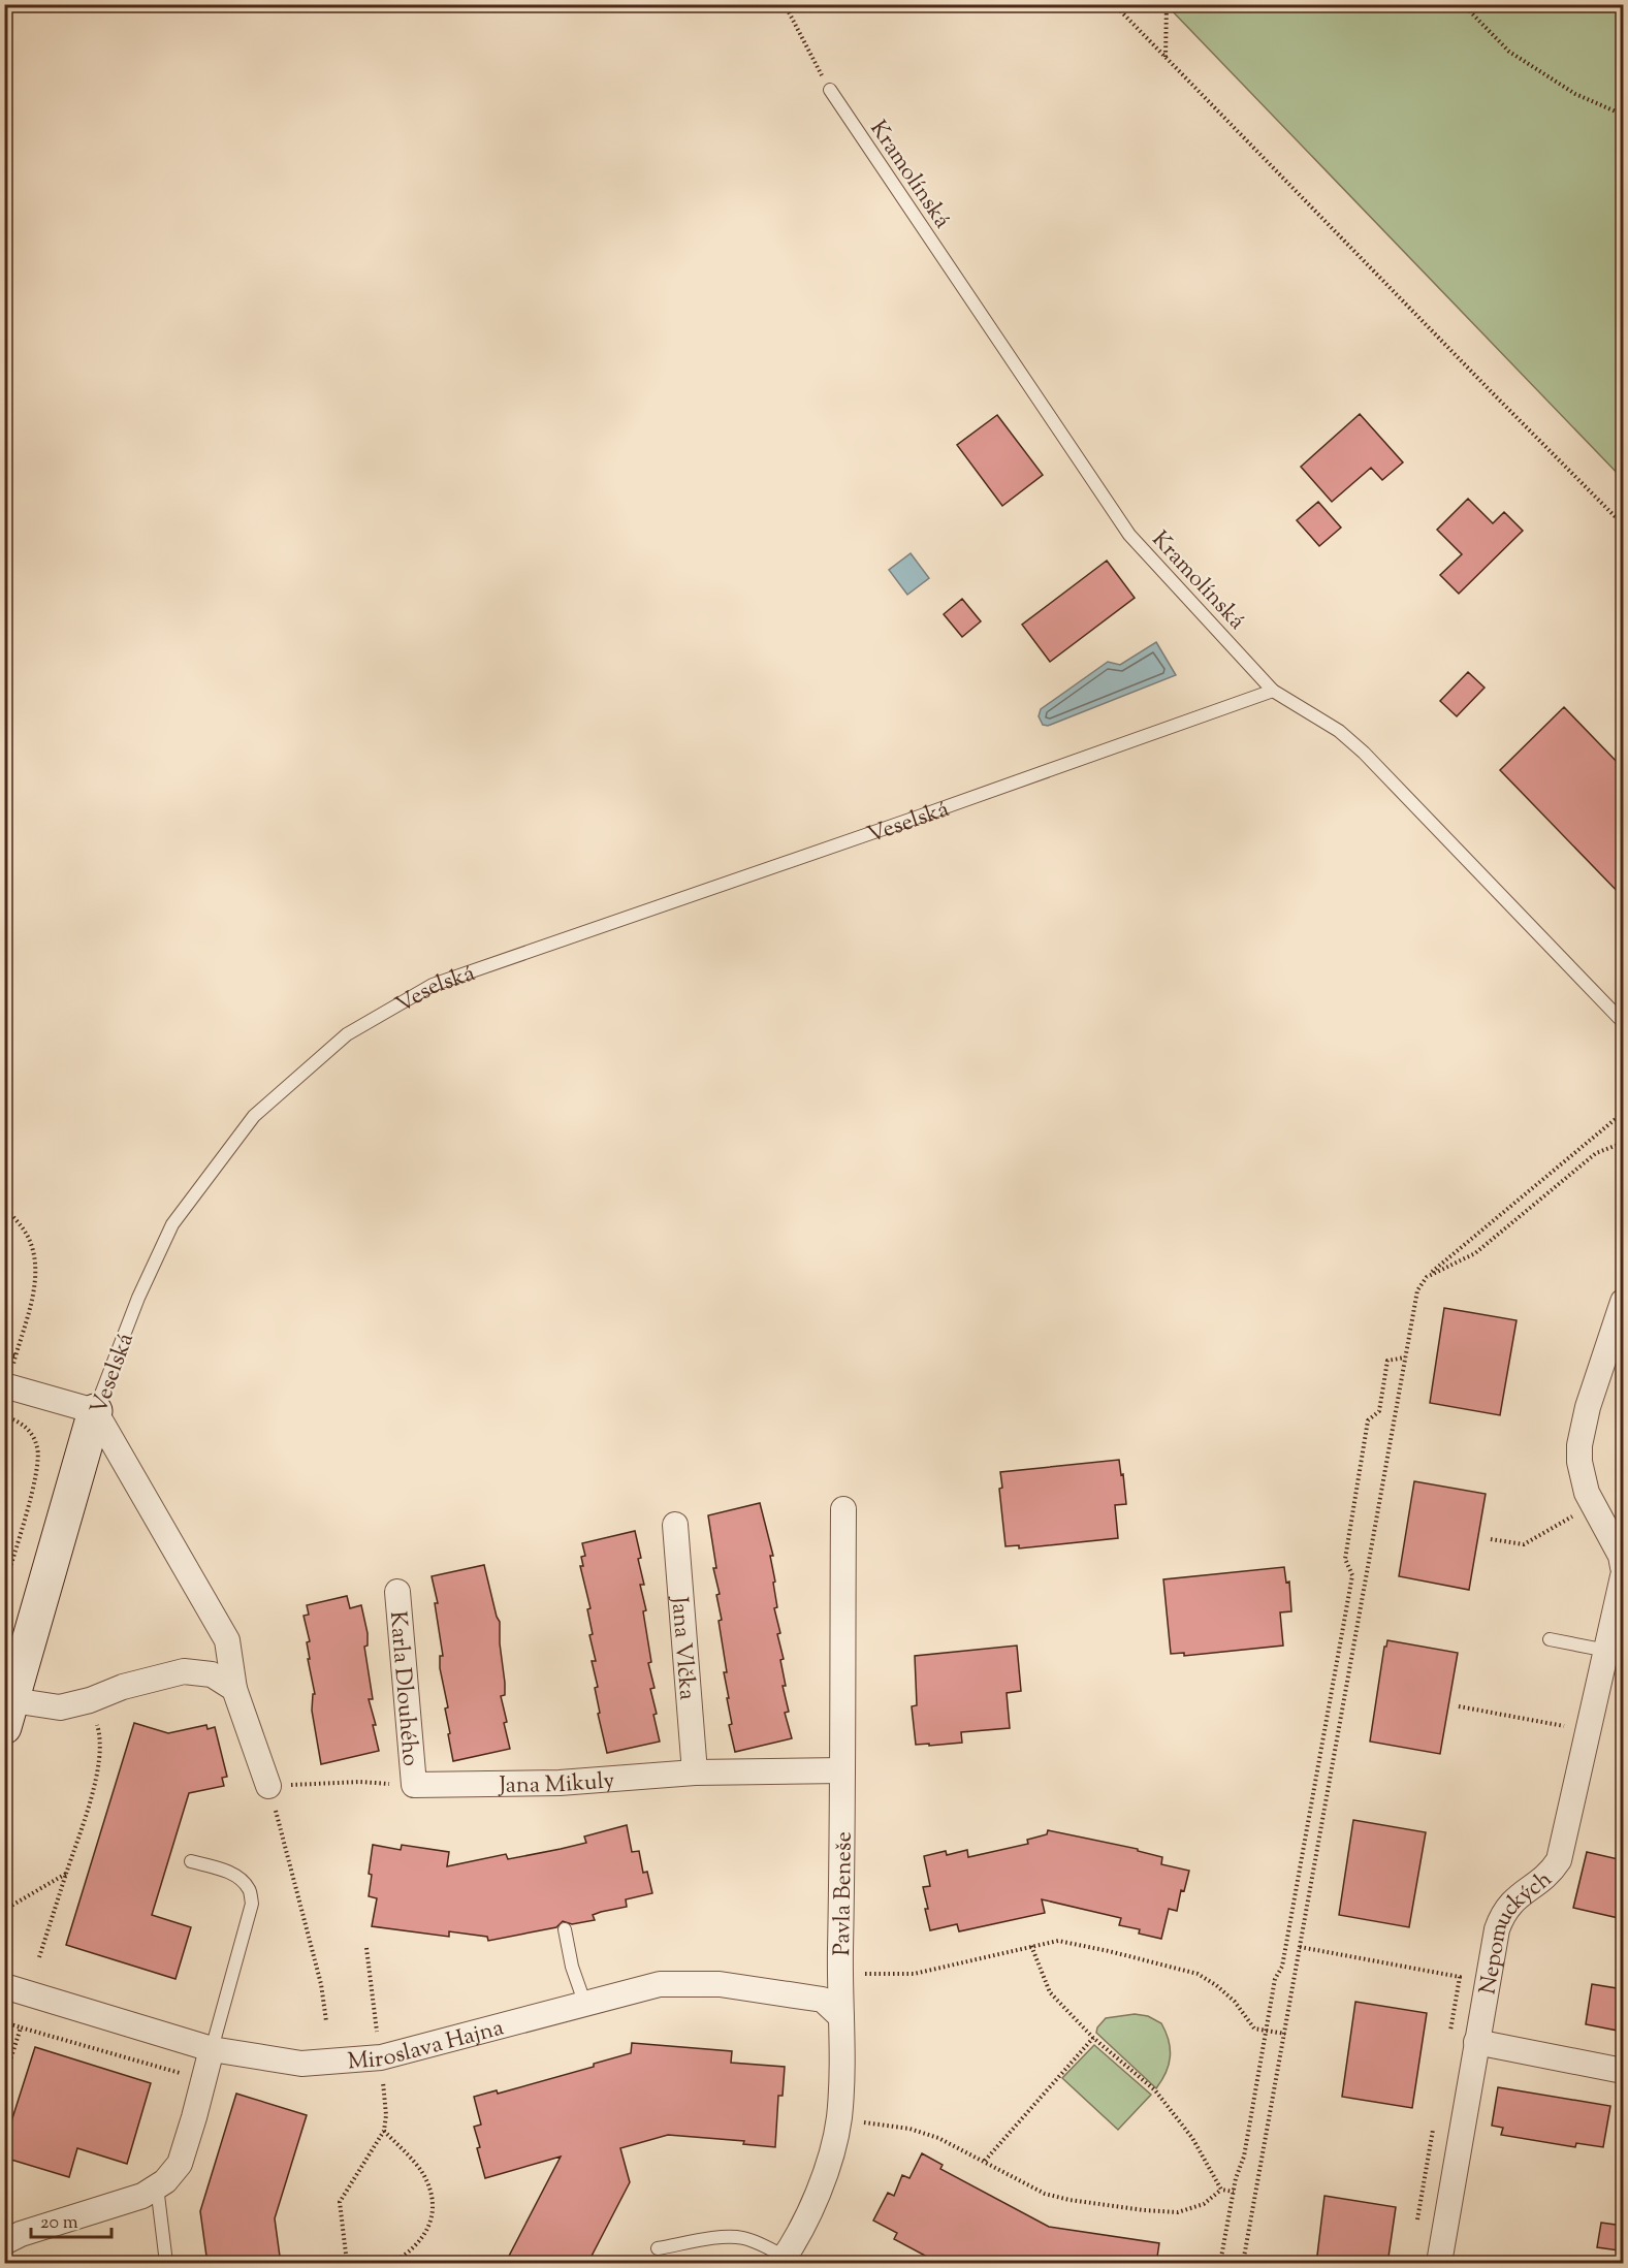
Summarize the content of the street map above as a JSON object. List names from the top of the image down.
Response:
{
  "streets": {
    "street": [
      "Veselská",
      "Jana Vlčka",
      "Karla Dlouhého",
      "Jana Mikuly",
      "Pavla Beneše",
      "Nepomuckých",
      "Miroslava Hajna"
    ],
    "lane": ["Kramolínská"]
  },
  "crossings": [
    ["Kramolínská", "Veselská"],
    ["Jana Vlčka", "Jana Mikuly"],
    ["Karla Dlouhého", "Jana Mikuly"],
    ["Jana Mikuly", "Pavla Beneše"],
    ["Pavla Beneše", "Miroslava Hajna"]
  ],
  "scale_bar": "20 m"
}
